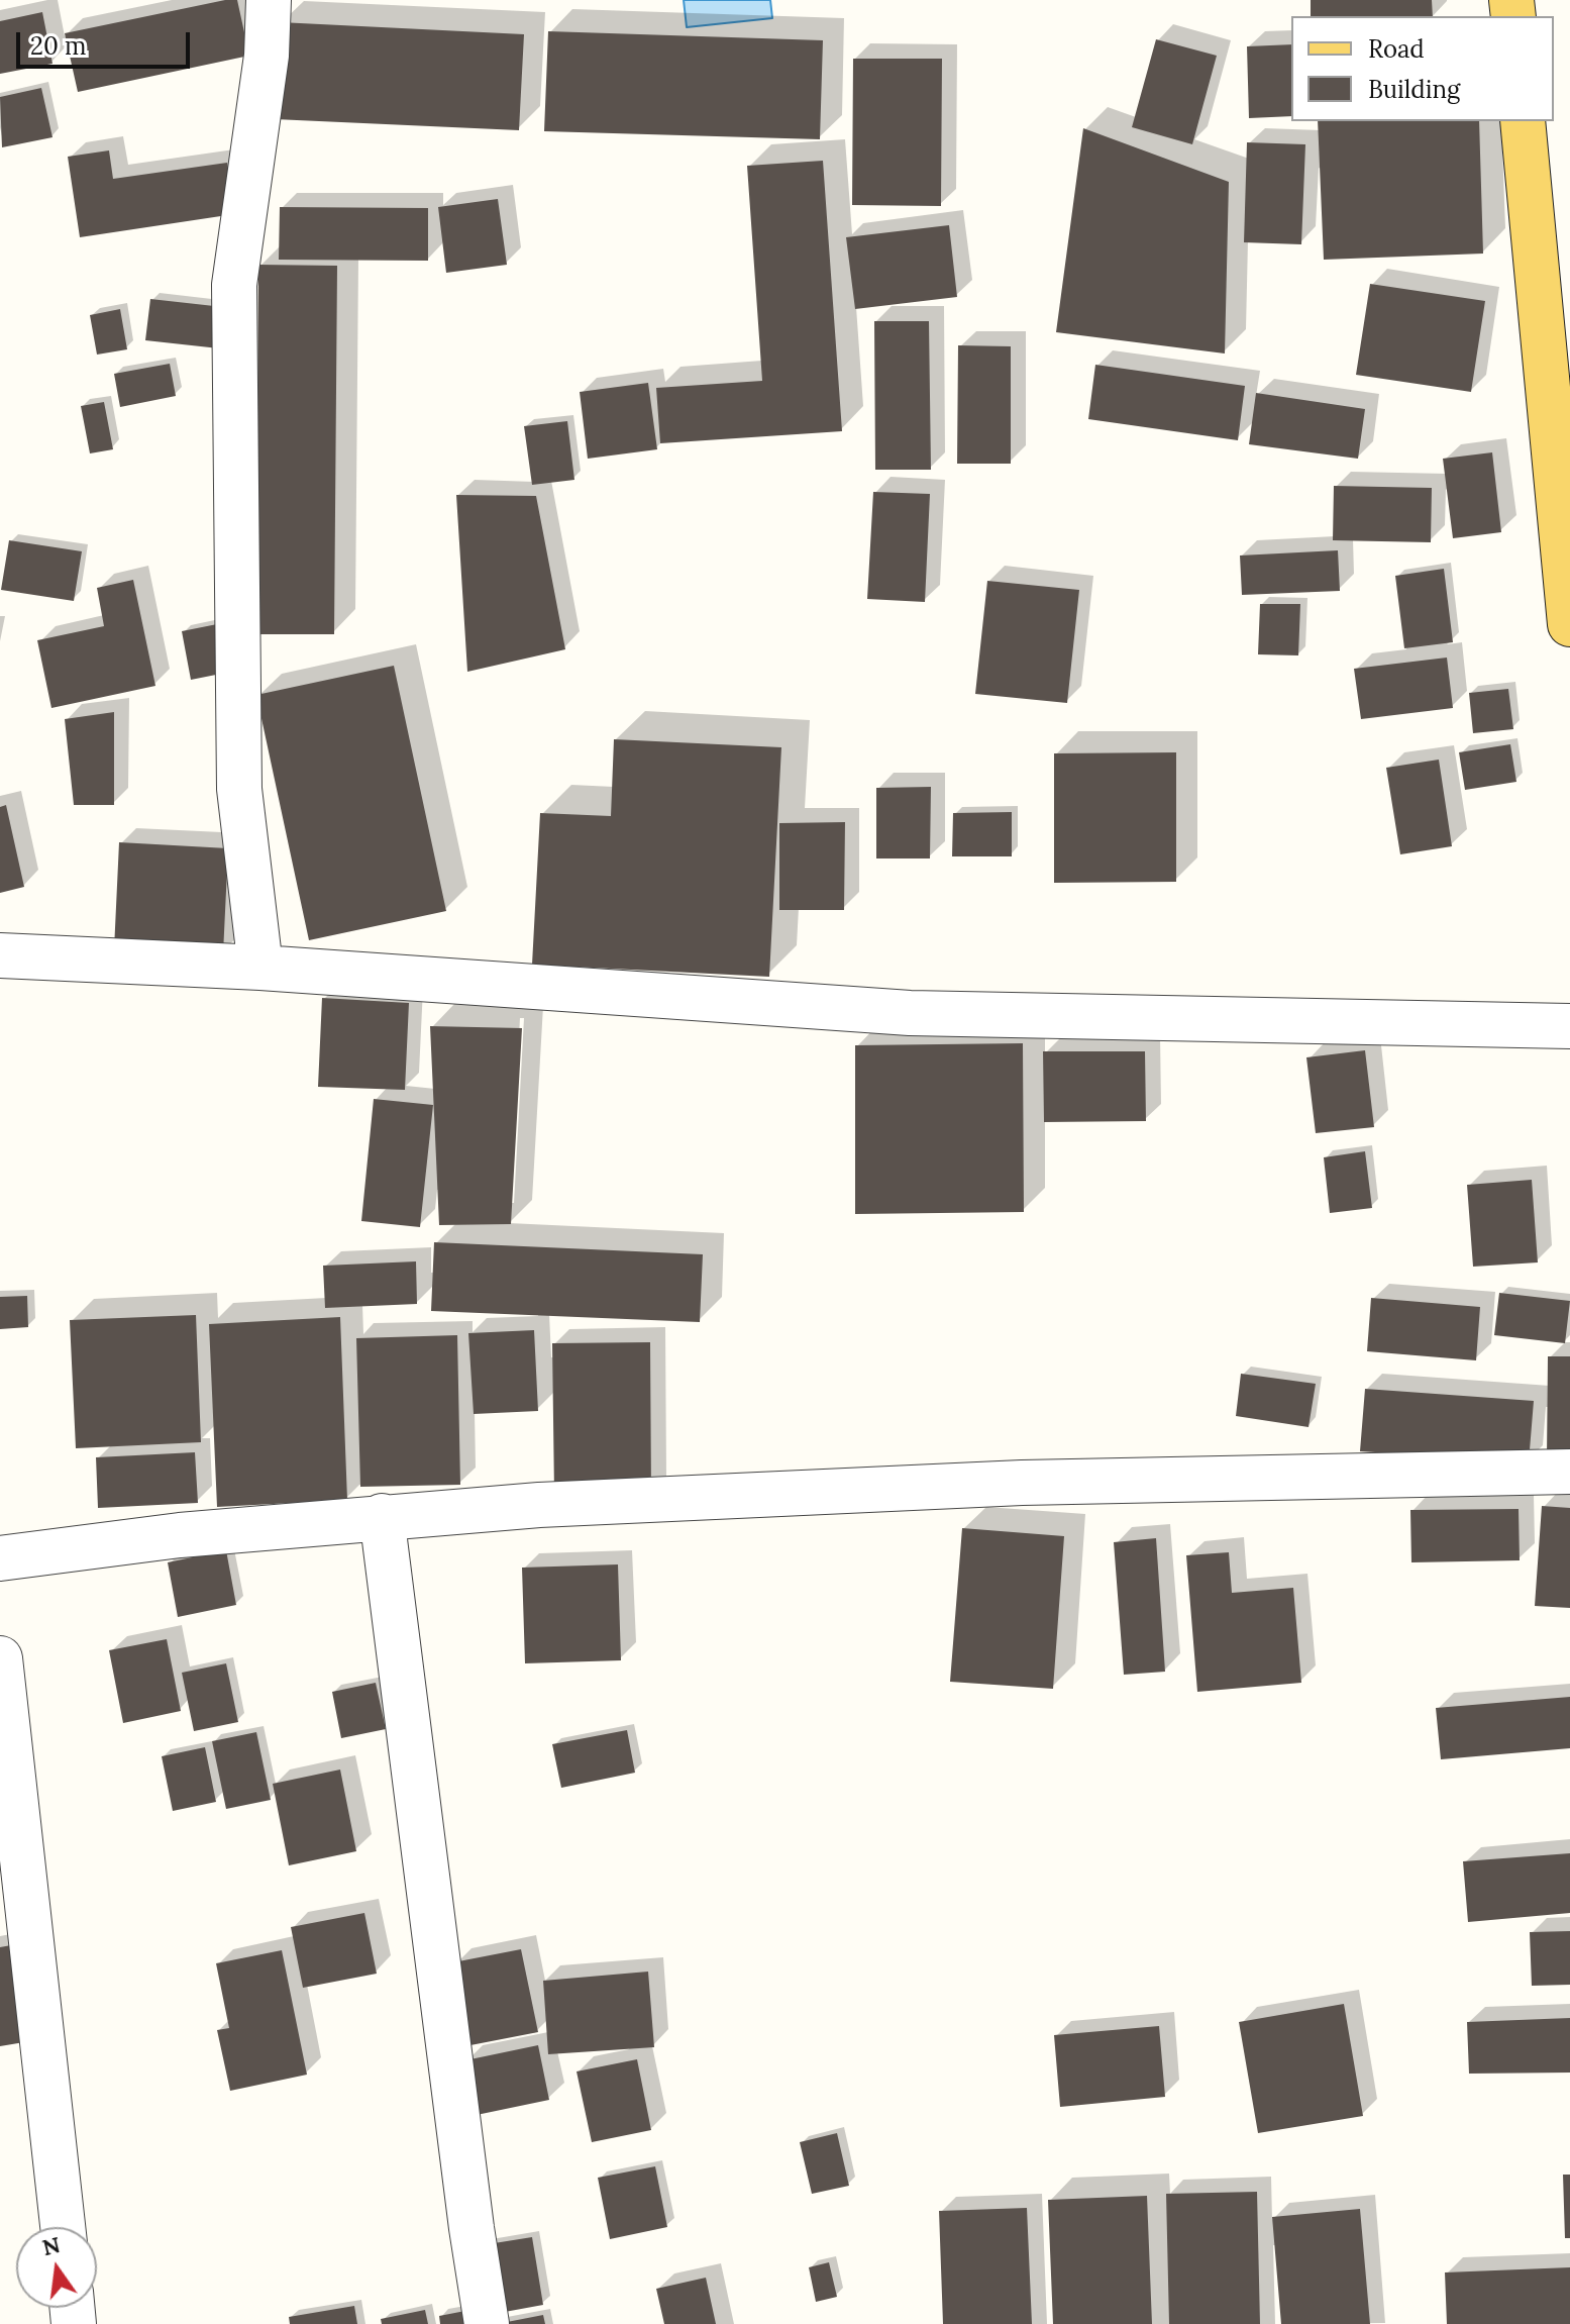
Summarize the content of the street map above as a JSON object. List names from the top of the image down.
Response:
{
  "legend": ["Road", "Building"],
  "scale_bar": "20 m",
  "north": "top"
}
